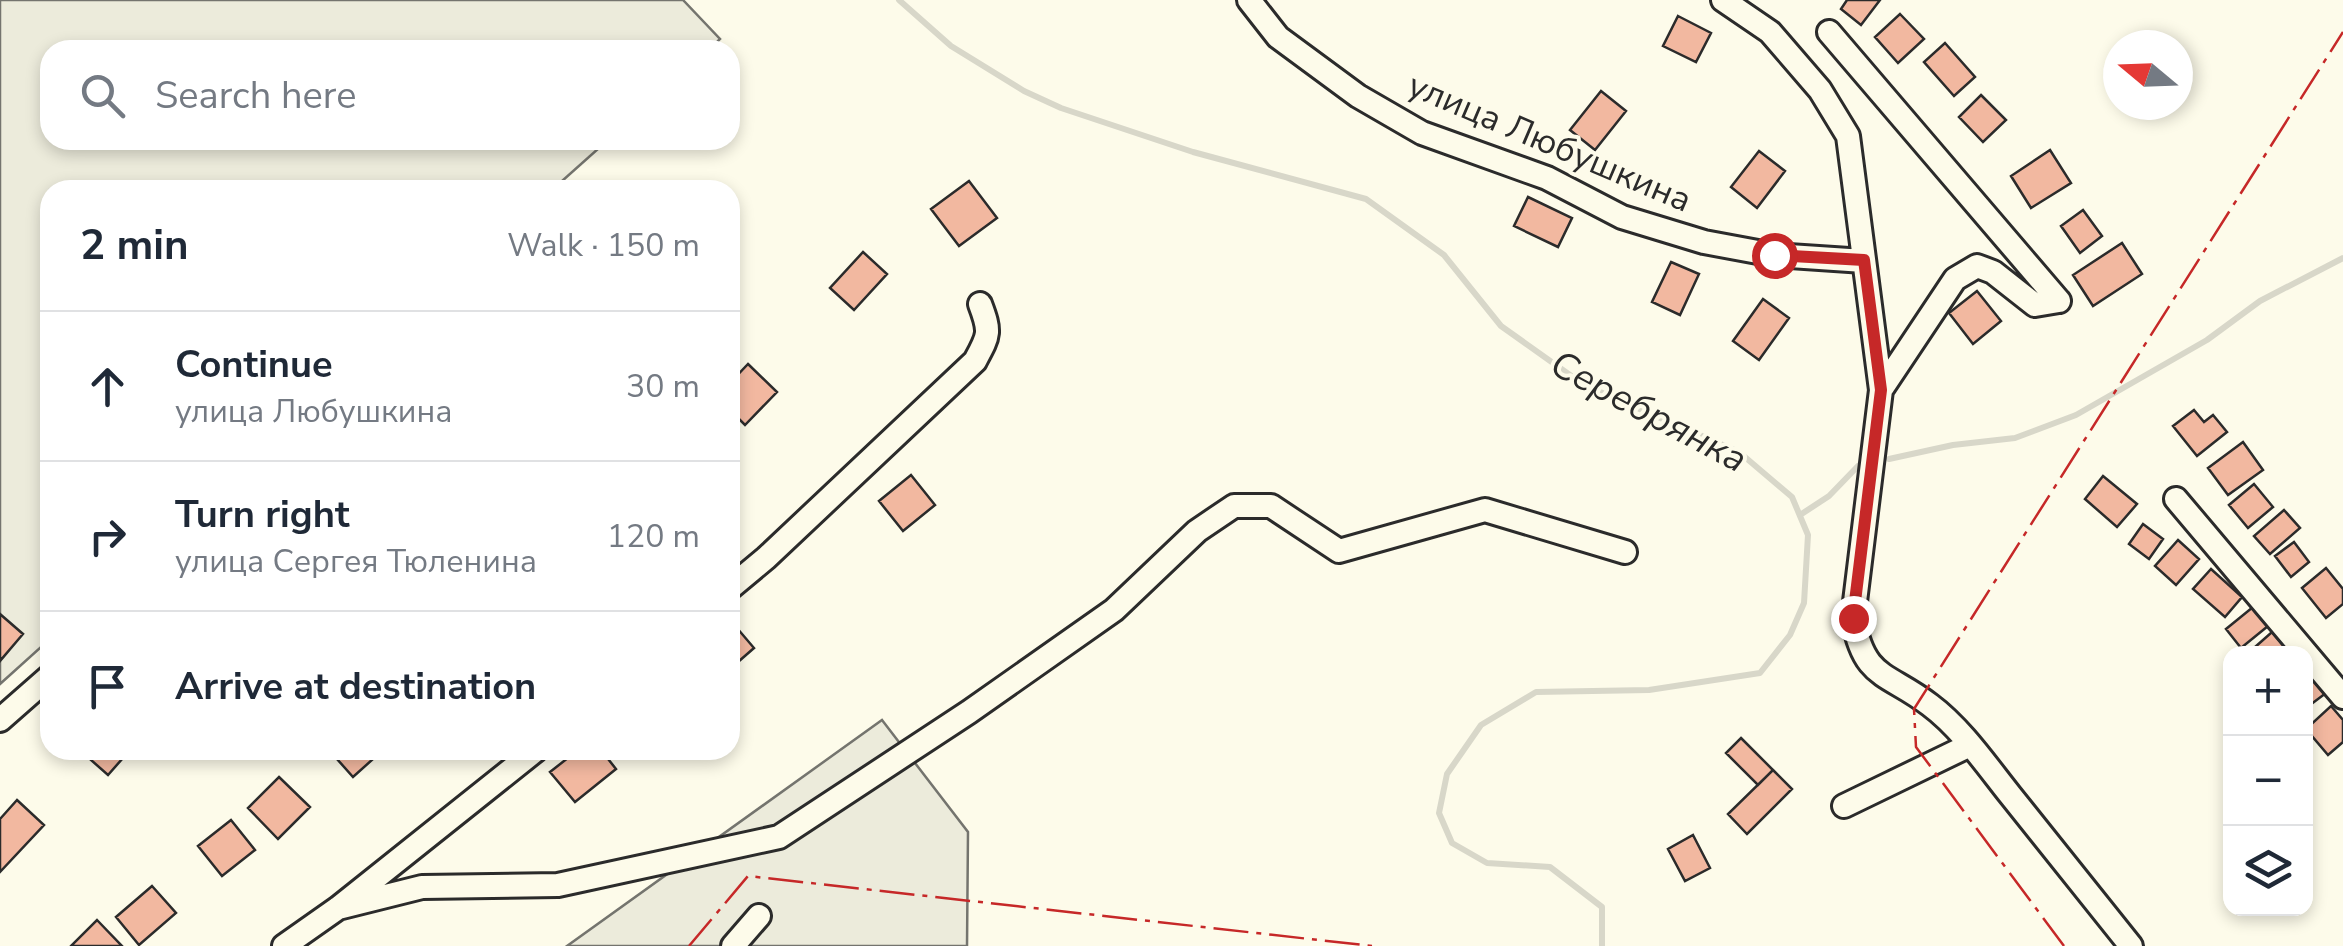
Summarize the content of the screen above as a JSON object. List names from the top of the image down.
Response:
{
  "streets": {
    "street": ["улица Любушкина"]
  },
  "water": ["Серебрянка"],
  "north": "left",
  "page": {
    "search": "Search here",
    "heading": ["2 min", "Walk · 150 m"],
    "list": [
      ["Continue", "улица Любушкина", "30 m"],
      ["Turn right", "улица Сергея Тюленина", "120 m"],
      "Arrive at destination"
    ],
    "map_buttons": ["+", "−"]
  }
}
